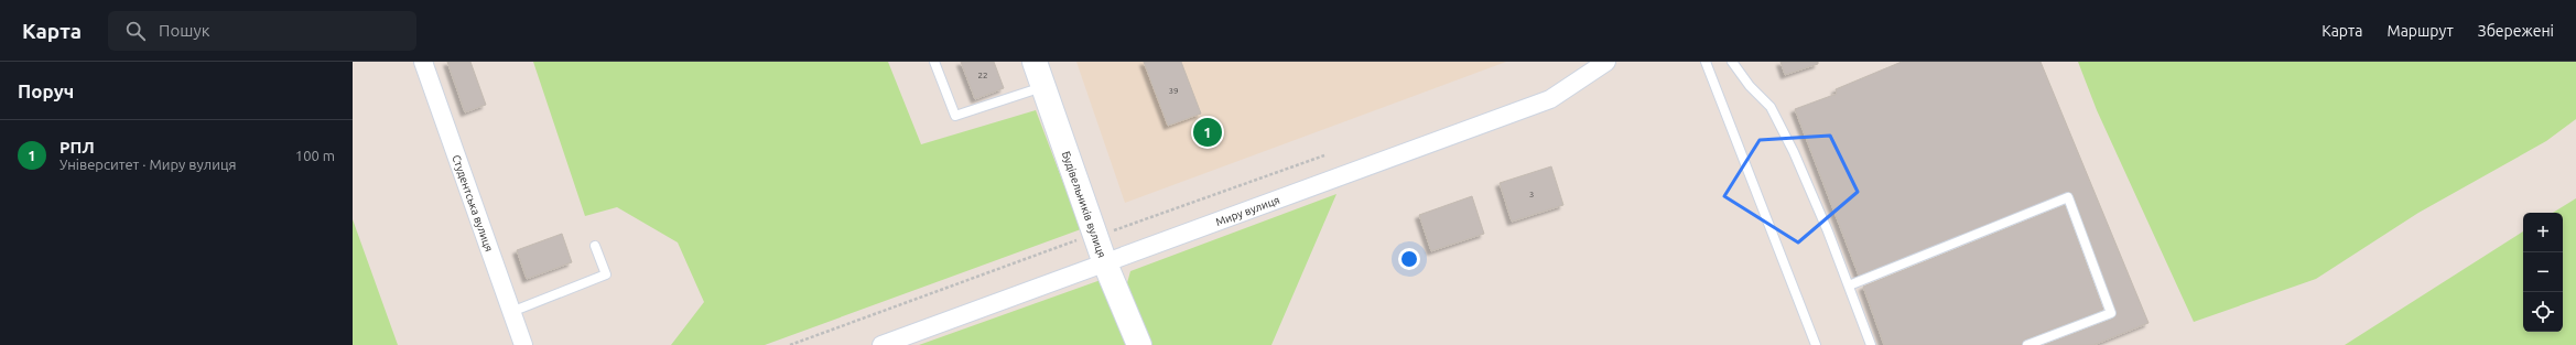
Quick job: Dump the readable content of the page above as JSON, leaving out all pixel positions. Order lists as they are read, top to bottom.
{
  "streets": {
    "street": ["Студентська вулиця", "Будівельників вулиця", "Миру вулиця"]
  },
  "crossings": [
    ["Будівельників вулиця", "Миру вулиця"]
  ],
  "house_numbers": ["22", "39", "3"],
  "page": {
    "header": "Карта",
    "search": "Пошук",
    "nav": ["Карта", "Маршрут", "Збережені"],
    "heading": "Поруч",
    "pins": "1",
    "list": [
      {
        "mark": "1",
        "name": "РПЛ",
        "note": "Університет · Миру вулиця",
        "value": "100 m"
      }
    ],
    "map_buttons": ["+", "−"]
  }
}
